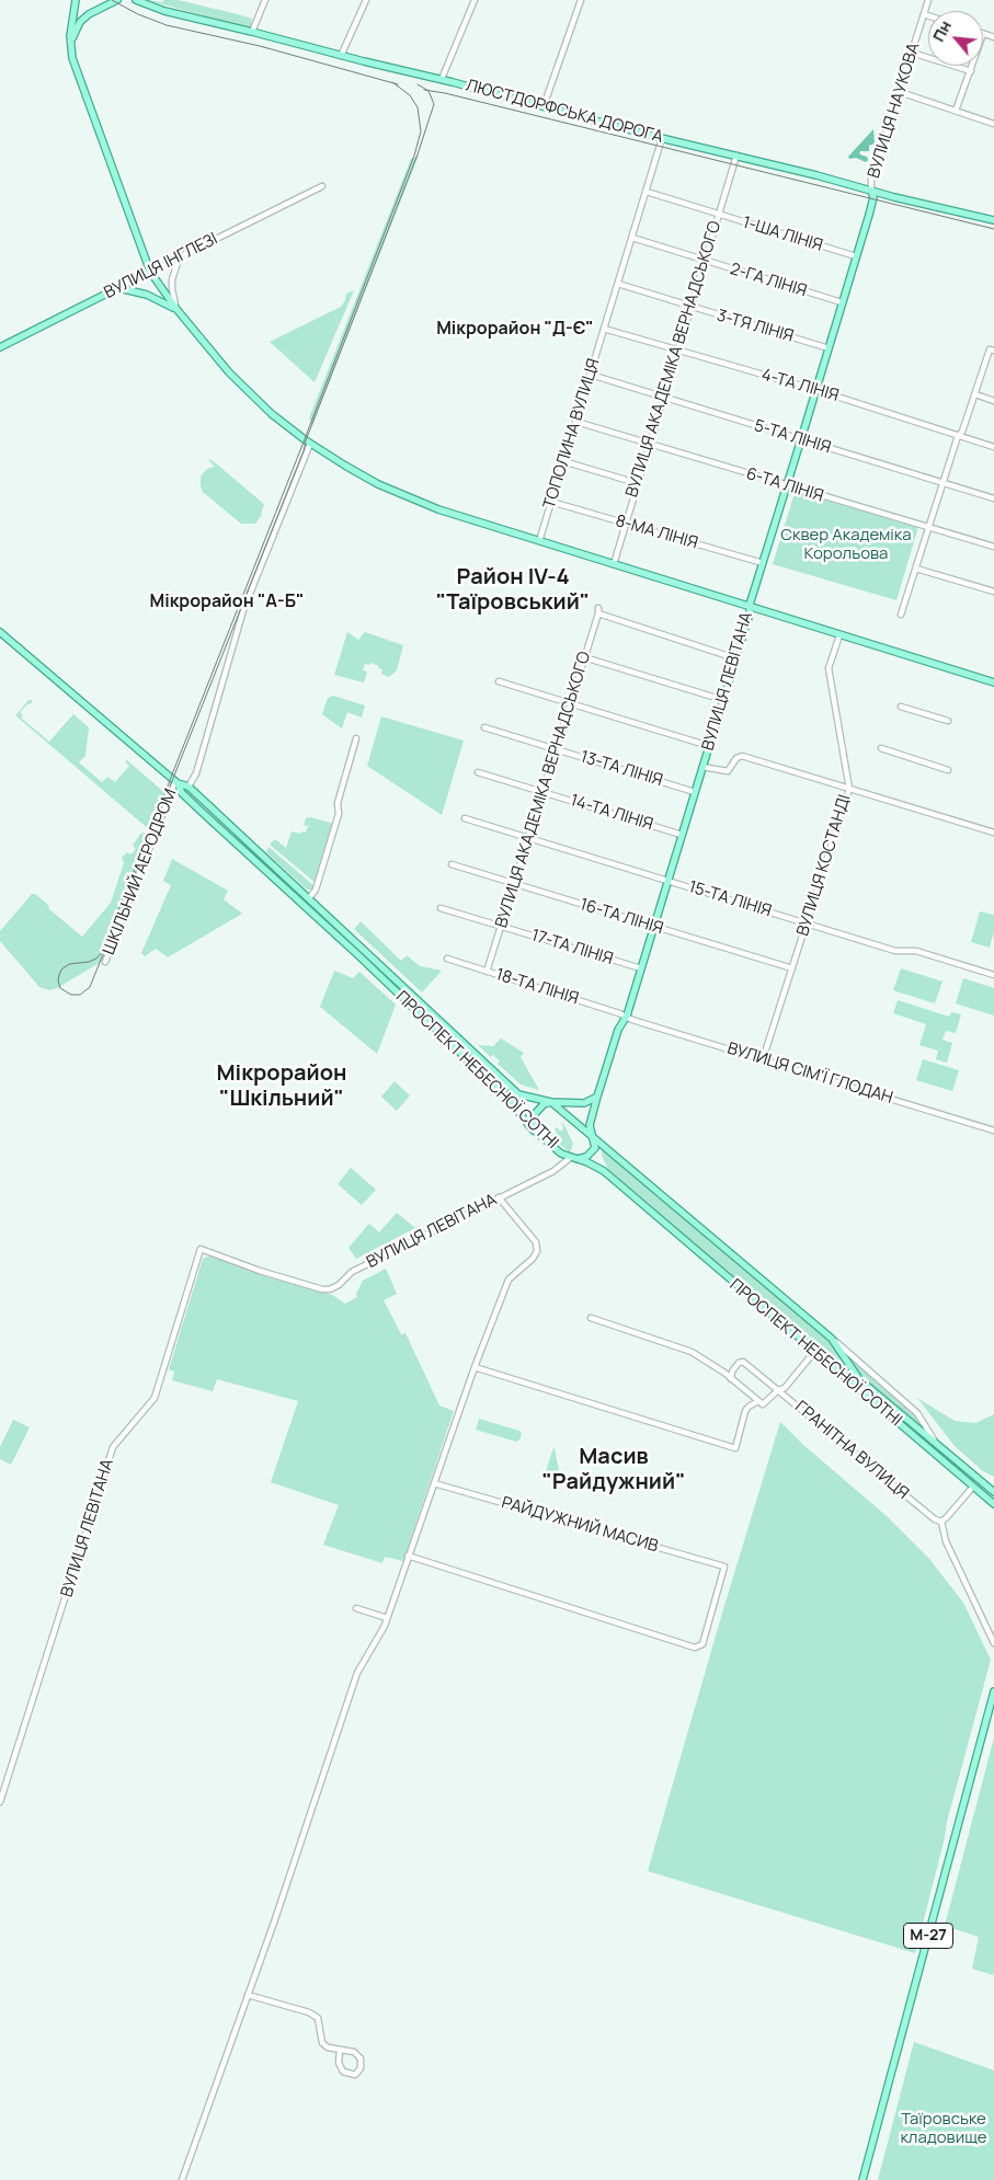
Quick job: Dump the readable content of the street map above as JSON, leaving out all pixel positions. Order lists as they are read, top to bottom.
{
  "streets": {
    "main road": [
      "ЛЮСТДОРФСЬКА ДОРОГА",
      "ВУЛИЦЯ ІНГЛЕЗІ",
      "ВУЛИЦЯ ЛЕВІТАНА",
      "ПРОСПЕКТ НЕБЕСНОЇ СОТНІ",
      "М-27"
    ],
    "street": [
      "ВУЛИЦЯ НАУКОВА",
      "1-ША ЛІНІЯ",
      "2-ГА ЛІНІЯ",
      "3-ТЯ ЛІНІЯ",
      "ВУЛИЦЯ АКАДЕМІКА ВЕРНАДСЬКОГО",
      "4-ТА ЛІНІЯ",
      "ТОПОЛИНА ВУЛИЦЯ",
      "5-ТА ЛІНІЯ",
      "6-ТА ЛІНІЯ",
      "8-МА ЛІНІЯ",
      "13-ТА ЛІНІЯ",
      "14-ТА ЛІНІЯ",
      "ВУЛИЦЯ КОСТАНДІ",
      "ШКІЛЬНИЙ АЕРОДРОМ",
      "15-ТА ЛІНІЯ",
      "16-ТА ЛІНІЯ",
      "17-ТА ЛІНІЯ",
      "18-ТА ЛІНІЯ",
      "ВУЛИЦЯ СІМ'Ї ГЛОДАН",
      "ГРАНІТНА ВУЛИЦЯ",
      "РАЙДУЖНИЙ МАСИВ"
    ]
  },
  "crossings": [
    ["ВУЛИЦЯ НАУКОВА", "ЛЮСТДОРФСЬКА ДОРОГА"],
    ["ВУЛИЦЯ НАУКОВА", "ВУЛИЦЯ ЛЕВІТАНА"],
    ["ЛЮСТДОРФСЬКА ДОРОГА", "ВУЛИЦЯ АКАДЕМІКА ВЕРНАДСЬКОГО"],
    ["ЛЮСТДОРФСЬКА ДОРОГА", "ТОПОЛИНА ВУЛИЦЯ"],
    ["ЛЮСТДОРФСЬКА ДОРОГА", "ВУЛИЦЯ ЛЕВІТАНА"],
    ["1-ША ЛІНІЯ", "ВУЛИЦЯ АКАДЕМІКА ВЕРНАДСЬКОГО"],
    ["1-ША ЛІНІЯ", "ТОПОЛИНА ВУЛИЦЯ"],
    ["1-ША ЛІНІЯ", "ВУЛИЦЯ ЛЕВІТАНА"],
    ["2-ГА ЛІНІЯ", "ВУЛИЦЯ АКАДЕМІКА ВЕРНАДСЬКОГО"],
    ["2-ГА ЛІНІЯ", "ТОПОЛИНА ВУЛИЦЯ"],
    ["2-ГА ЛІНІЯ", "ВУЛИЦЯ ЛЕВІТАНА"],
    ["3-ТЯ ЛІНІЯ", "ВУЛИЦЯ АКАДЕМІКА ВЕРНАДСЬКОГО"],
    ["3-ТЯ ЛІНІЯ", "ТОПОЛИНА ВУЛИЦЯ"],
    ["3-ТЯ ЛІНІЯ", "ВУЛИЦЯ ЛЕВІТАНА"],
    ["ВУЛИЦЯ АКАДЕМІКА ВЕРНАДСЬКОГО", "4-ТА ЛІНІЯ"],
    ["ВУЛИЦЯ АКАДЕМІКА ВЕРНАДСЬКОГО", "5-ТА ЛІНІЯ"],
    ["ВУЛИЦЯ АКАДЕМІКА ВЕРНАДСЬКОГО", "6-ТА ЛІНІЯ"],
    ["ВУЛИЦЯ АКАДЕМІКА ВЕРНАДСЬКОГО", "8-МА ЛІНІЯ"],
    ["ВУЛИЦЯ АКАДЕМІКА ВЕРНАДСЬКОГО", "ВУЛИЦЯ ЛЕВІТАНА"],
    ["ВУЛИЦЯ АКАДЕМІКА ВЕРНАДСЬКОГО", "13-ТА ЛІНІЯ"],
    ["ВУЛИЦЯ АКАДЕМІКА ВЕРНАДСЬКОГО", "14-ТА ЛІНІЯ"],
    ["ВУЛИЦЯ АКАДЕМІКА ВЕРНАДСЬКОГО", "15-ТА ЛІНІЯ"],
    ["ВУЛИЦЯ АКАДЕМІКА ВЕРНАДСЬКОГО", "16-ТА ЛІНІЯ"],
    ["ВУЛИЦЯ АКАДЕМІКА ВЕРНАДСЬКОГО", "17-ТА ЛІНІЯ"],
    ["ВУЛИЦЯ АКАДЕМІКА ВЕРНАДСЬКОГО", "18-ТА ЛІНІЯ"],
    ["4-ТА ЛІНІЯ", "ТОПОЛИНА ВУЛИЦЯ"],
    ["4-ТА ЛІНІЯ", "ВУЛИЦЯ ЛЕВІТАНА"],
    ["ТОПОЛИНА ВУЛИЦЯ", "5-ТА ЛІНІЯ"],
    ["ТОПОЛИНА ВУЛИЦЯ", "6-ТА ЛІНІЯ"],
    ["ТОПОЛИНА ВУЛИЦЯ", "8-МА ЛІНІЯ"],
    ["5-ТА ЛІНІЯ", "ВУЛИЦЯ ЛЕВІТАНА"],
    ["6-ТА ЛІНІЯ", "ВУЛИЦЯ ЛЕВІТАНА"],
    ["8-МА ЛІНІЯ", "ВУЛИЦЯ ЛЕВІТАНА"],
    ["ВУЛИЦЯ ЛЕВІТАНА", "13-ТА ЛІНІЯ"],
    ["ВУЛИЦЯ ЛЕВІТАНА", "14-ТА ЛІНІЯ"],
    ["ВУЛИЦЯ ЛЕВІТАНА", "15-ТА ЛІНІЯ"],
    ["ВУЛИЦЯ ЛЕВІТАНА", "16-ТА ЛІНІЯ"],
    ["ВУЛИЦЯ ЛЕВІТАНА", "17-ТА ЛІНІЯ"],
    ["ВУЛИЦЯ ЛЕВІТАНА", "18-ТА ЛІНІЯ"],
    ["ВУЛИЦЯ ЛЕВІТАНА", "ПРОСПЕКТ НЕБЕСНОЇ СОТНІ"],
    ["ВУЛИЦЯ ЛЕВІТАНА", "ВУЛИЦЯ СІМ'Ї ГЛОДАН"],
    ["ВУЛИЦЯ КОСТАНДІ", "15-ТА ЛІНІЯ"],
    ["ВУЛИЦЯ КОСТАНДІ", "16-ТА ЛІНІЯ"],
    ["ВУЛИЦЯ КОСТАНДІ", "ВУЛИЦЯ СІМ'Ї ГЛОДАН"],
    ["ШКІЛЬНИЙ АЕРОДРОМ", "ПРОСПЕКТ НЕБЕСНОЇ СОТНІ"],
    ["18-ТА ЛІНІЯ", "ВУЛИЦЯ СІМ'Ї ГЛОДАН"]
  ],
  "districts": [
    "Мікрорайон \"Д-Є\"",
    "Район IV-4 \"Таїровський\"",
    "Мікрорайон \"А-Б\"",
    "Мікрорайон \"Шкільний\"",
    "Масив \"Райдужний\""
  ],
  "parks": ["Сквер Академіка Корольова", "Таїровське кладовище"],
  "north": "top left"
}
